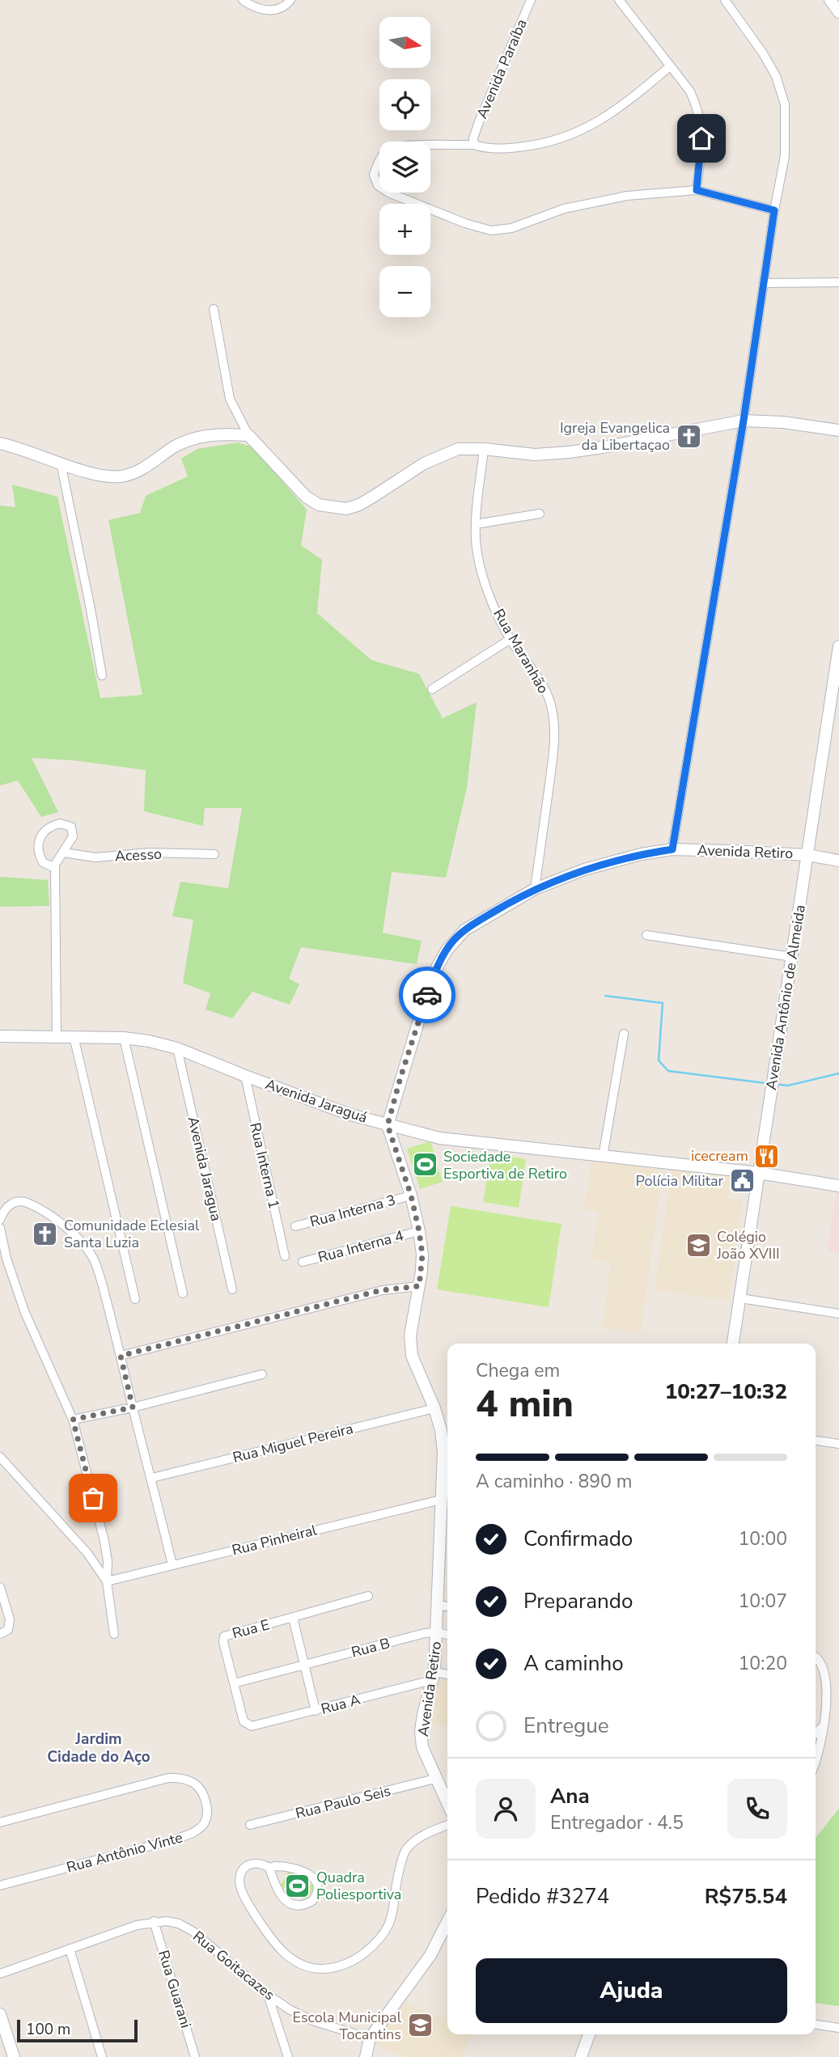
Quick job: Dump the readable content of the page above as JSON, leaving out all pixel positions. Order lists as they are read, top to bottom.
{
  "streets": {
    "street": [
      "Avenida Paraíba",
      "Rua Maranhão",
      "Avenida Retiro",
      "Acesso",
      "Avenida Antônio de Almeida",
      "Avenida Jaraguá",
      "Rua Interna 1",
      "Avenida Jaragua",
      "Rua Interna 3",
      "Rua Interna 4",
      "Rua Miguel Pereira",
      "Rua Pinheiral",
      "Rua E",
      "Rua B",
      "Rua A",
      "Rua Paulo Seis",
      "Rua Antônio Vinte",
      "Rua Goitacazes",
      "Rua Guarani"
    ]
  },
  "crossings": [
    ["Rua Maranhão", "Avenida Retiro"],
    ["Avenida Retiro", "Avenida Antônio de Almeida"],
    ["Avenida Retiro", "Avenida Jaraguá"],
    ["Avenida Retiro", "Rua Interna 3"],
    ["Avenida Retiro", "Rua Interna 4"],
    ["Avenida Retiro", "Rua Miguel Pereira"],
    ["Avenida Retiro", "Rua Pinheiral"],
    ["Avenida Retiro", "Rua B"],
    ["Avenida Retiro", "Rua A"],
    ["Avenida Retiro", "Rua Paulo Seis"],
    ["Avenida Antônio de Almeida", "Avenida Jaraguá"],
    ["Avenida Jaraguá", "Rua Interna 1"],
    ["Avenida Jaraguá", "Avenida Jaragua"],
    ["Rua E", "Rua B"],
    ["Rua E", "Rua A"],
    ["Rua Goitacazes", "Rua Guarani"]
  ],
  "districts": ["Jardim Cidade do Aço"],
  "places": {
    "church": ["Igreja Evangelica da Libertaçao", "Comunidade Eclesial Santa Luzia"],
    "restaurant": ["icecream"],
    "sports": ["Sociedade Esportiva de Retiro", "Quadra Poliesportiva"],
    "public building": ["Polícia Militar"],
    "school or university": ["Colégio João XVIII", "Escola Municipal Tocantins"]
  },
  "scale_bar": "100 m",
  "north": "right",
  "page": {
    "map_buttons": ["+", "−"],
    "heading": ["4 min", "Chega em", "10:27–10:32"],
    "panel": [
      "Ana",
      "Entregador · 4.5",
      "Pedido #3274",
      "R$75.54"
    ],
    "bar": "A caminho · 890 m",
    "list": [
      ["Confirmado", "10:00"],
      ["Preparando", "10:07"],
      ["A caminho", "10:20"],
      "Entregue"
    ],
    "buttons": "Ajuda",
    "scale": "100 m"
  }
}
